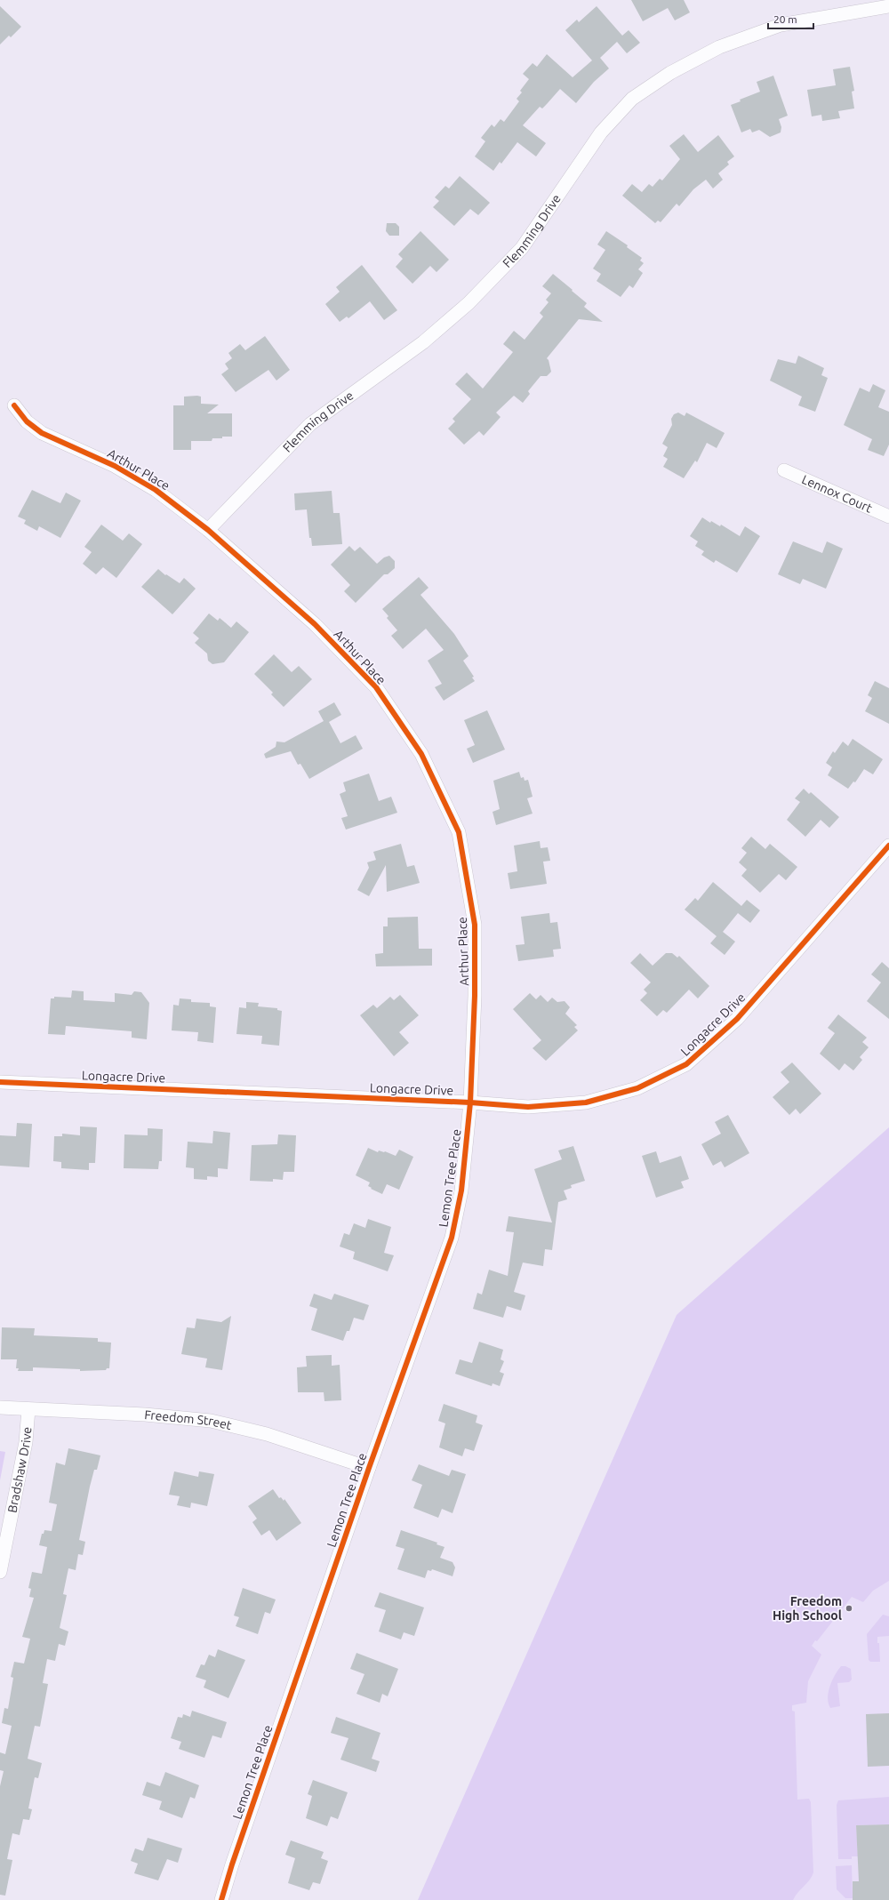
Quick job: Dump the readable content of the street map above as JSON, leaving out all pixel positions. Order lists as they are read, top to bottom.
{
  "streets": {
    "street": [
      "Flemming Drive",
      "Arthur Place",
      "Lennox Court",
      "Longacre Drive",
      "Lemon Tree Place",
      "Freedom Street",
      "Bradshaw Drive"
    ]
  },
  "crossings": [
    ["Flemming Drive", "Arthur Place"],
    ["Arthur Place", "Longacre Drive"],
    ["Arthur Place", "Lemon Tree Place"],
    ["Longacre Drive", "Lemon Tree Place"],
    ["Lemon Tree Place", "Freedom Street"],
    ["Freedom Street", "Bradshaw Drive"]
  ],
  "places": ["Freedom High School"],
  "scale_bar": "20 m"
}
